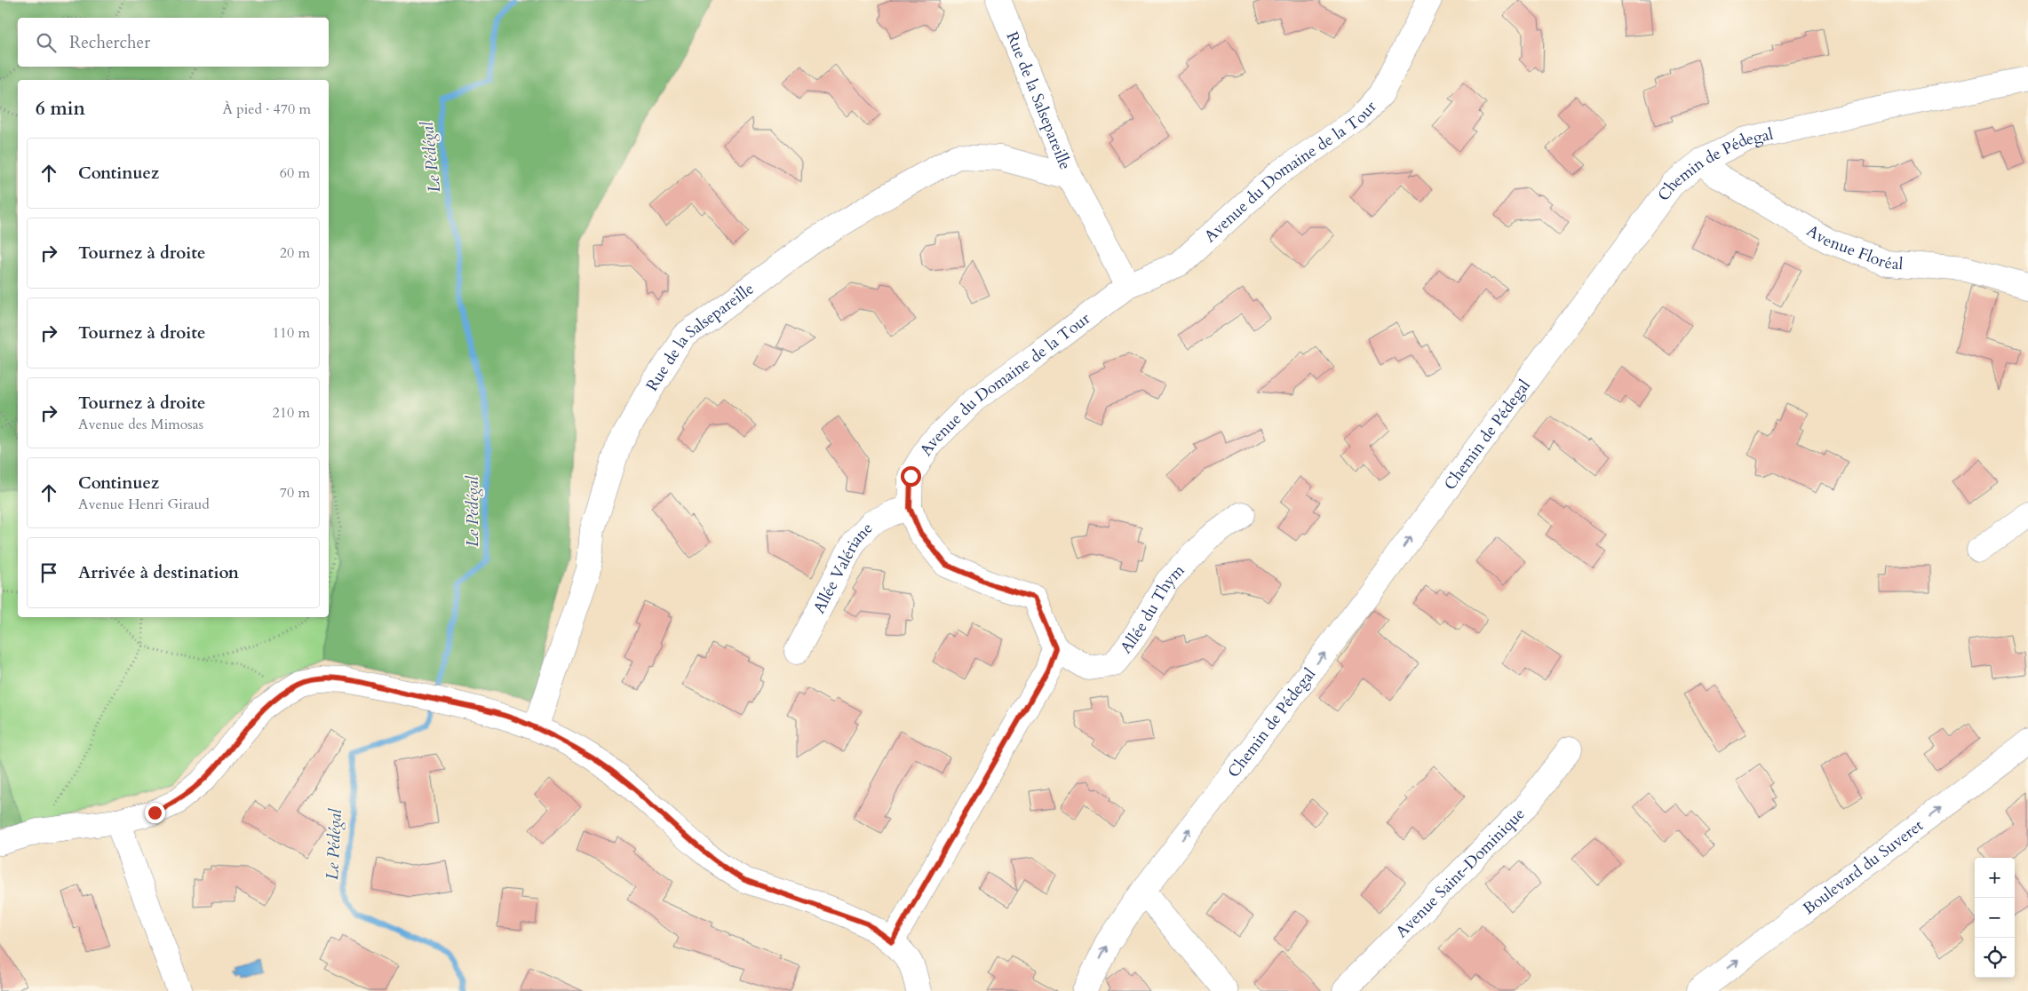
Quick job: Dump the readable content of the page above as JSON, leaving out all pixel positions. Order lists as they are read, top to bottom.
{
  "streets": {
    "street": [
      "Rue de la Salsepareille",
      "Chemin de Pédegal",
      "Avenue du Domaine de la Tour",
      "Avenue Floréal",
      "Allée Valériane",
      "Allée du Thym",
      "Boulevard du Suveret",
      "Avenue Saint-Dominique"
    ]
  },
  "crossings": [
    ["Rue de la Salsepareille", "Avenue du Domaine de la Tour"],
    ["Chemin de Pédegal", "Avenue Floréal"],
    ["Avenue du Domaine de la Tour", "Allée Valériane"],
    ["Avenue du Domaine de la Tour", "Allée du Thym"]
  ],
  "one_way": ["Chemin de Pédegal", "Boulevard du Suveret"],
  "water": ["Le Pédégal"],
  "page": {
    "search": "Rechercher",
    "heading": ["6 min", "À pied · 470 m"],
    "list": [
      ["Continuez", "60 m"],
      ["Tournez à droite", "20 m"],
      ["Tournez à droite", "110 m"],
      ["Tournez à droite", "Avenue des Mimosas", "210 m"],
      ["Continuez", "Avenue Henri Giraud", "70 m"],
      "Arrivée à destination"
    ],
    "map_buttons": ["+", "−"]
  }
}
